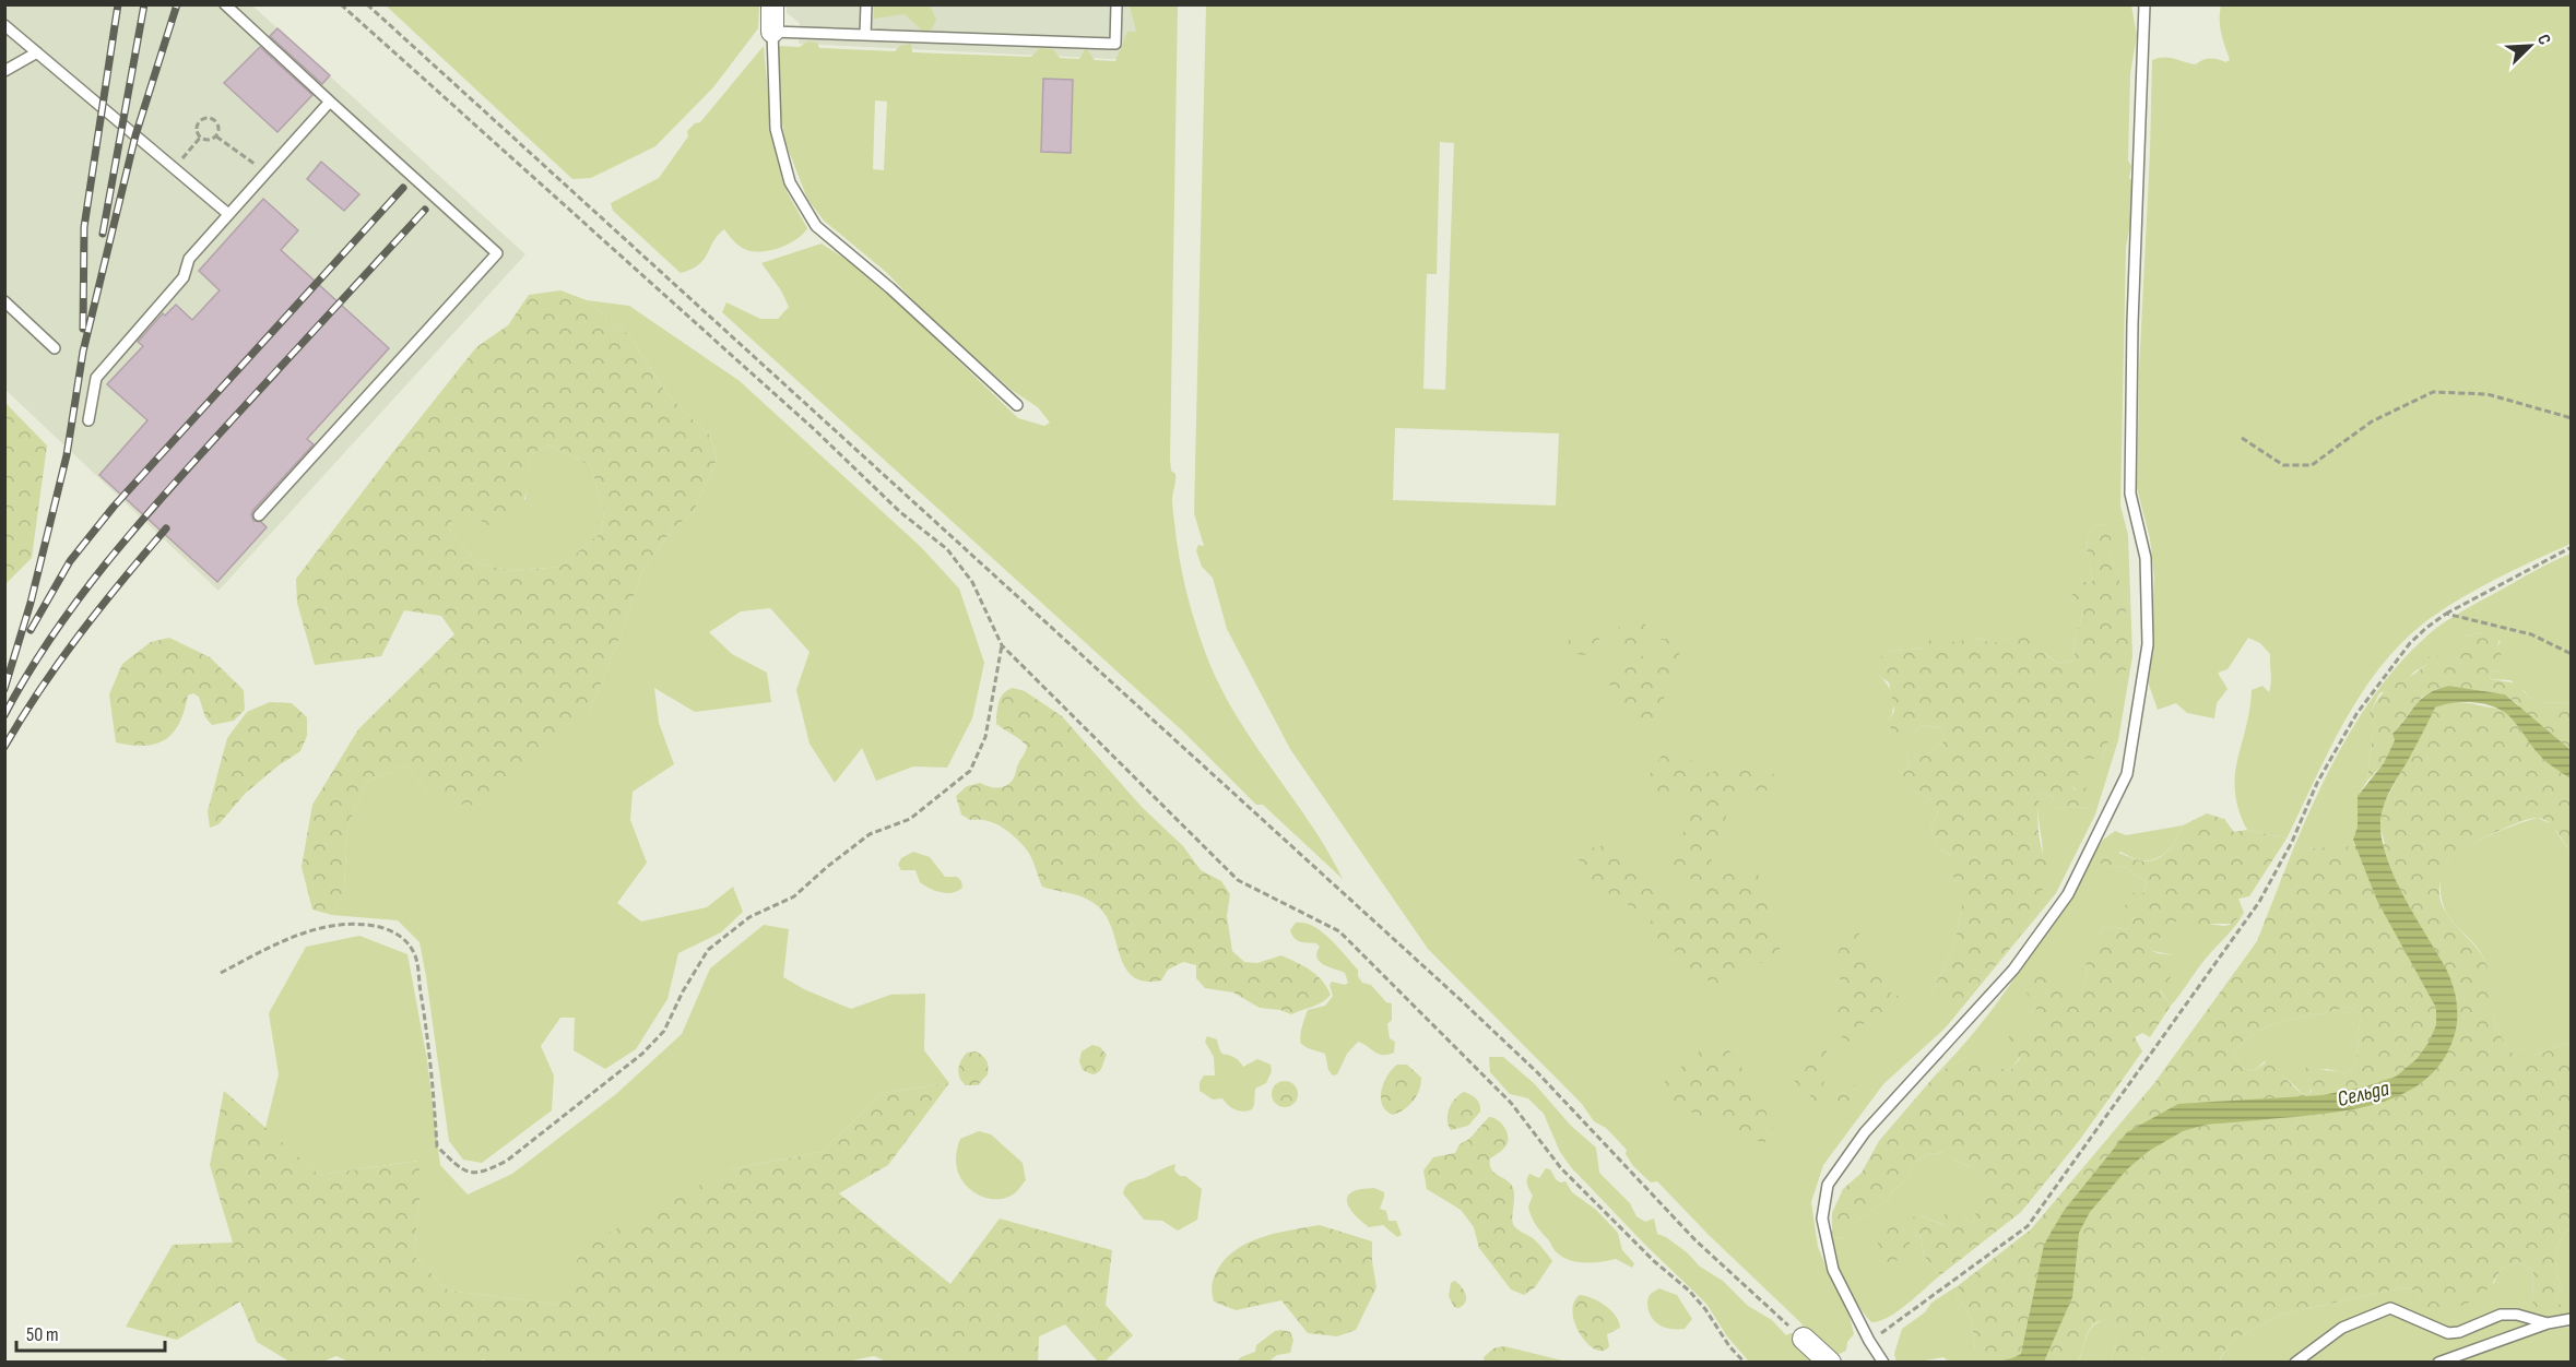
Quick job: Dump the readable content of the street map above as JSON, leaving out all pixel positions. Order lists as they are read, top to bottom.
{
  "water": ["Сельда"],
  "scale_bar": "50 m",
  "north": "top right"
}
